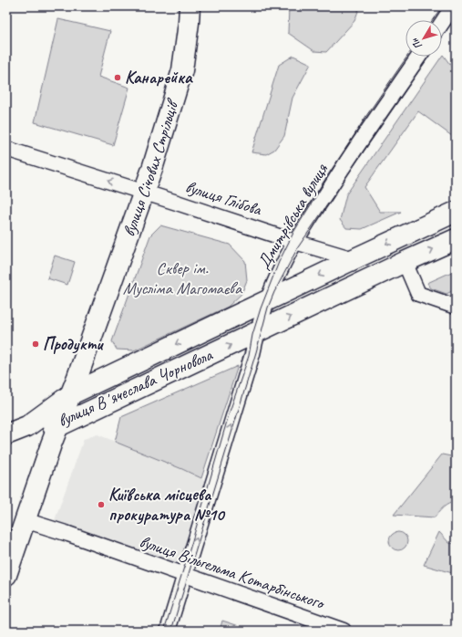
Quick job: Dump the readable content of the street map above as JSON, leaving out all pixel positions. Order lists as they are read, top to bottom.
{
  "streets": {
    "main road": ["вулиця Січових Стрільців", "вулиця Вʼячеслава Чорновола"],
    "street": ["вулиця Глібова", "Дмитрівська вулиця", "вулиця Вільгельма Котарбінського"]
  },
  "crossings": [
    ["вулиця Січових Стрільців", "вулиця Глібова"],
    ["вулиця Січових Стрільців", "вулиця Вʼячеслава Чорновола"],
    ["вулиця Січових Стрільців", "вулиця Вільгельма Котарбінського"],
    ["вулиця Глібова", "Дмитрівська вулиця"],
    ["вулиця Глібова", "вулиця Вʼячеслава Чорновола"],
    ["Дмитрівська вулиця", "вулиця Вʼячеслава Чорновола"],
    ["Дмитрівська вулиця", "вулиця Вільгельма Котарбінського"]
  ],
  "one_way": ["вулиця Глібова", "Дмитрівська вулиця"],
  "parks": ["Сквер ім. Мусліма Магомаєва"],
  "places": ["Канарейка", "Продукти", "Київська місцева прокуратура №10"],
  "north": "bottom left"
}
